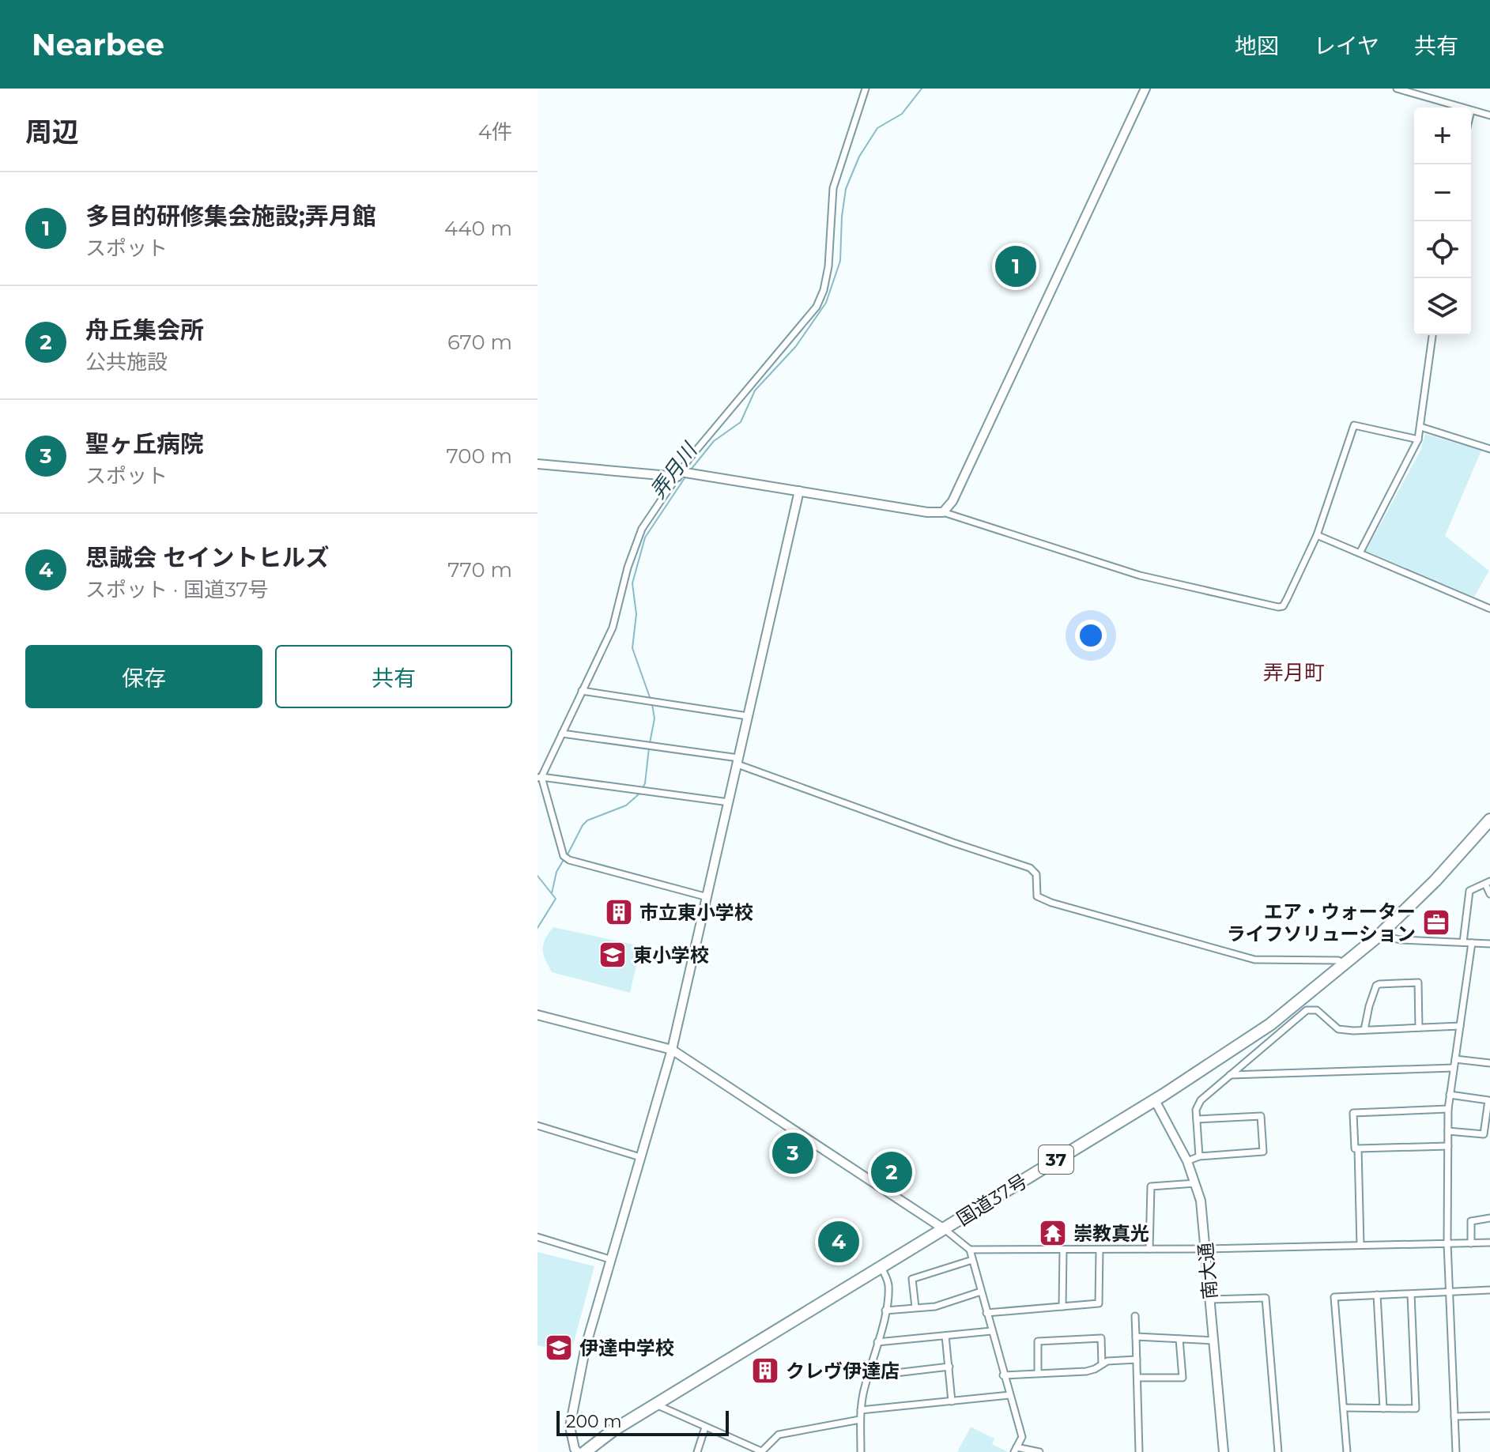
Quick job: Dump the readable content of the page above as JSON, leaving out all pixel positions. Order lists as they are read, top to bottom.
{
  "streets": {
    "highway": ["37", "国道37号"],
    "street": ["南大通"]
  },
  "crossings": [
    ["国道37号", "南大通"]
  ],
  "districts": ["弄月町"],
  "water": ["弄月川"],
  "places": {
    "building": ["市立東小学校", "クレヴ伊達店"],
    "office": ["エア・ウォーター ライフソリューション"],
    "school or university": ["東小学校", "伊達中学校"],
    "temple": ["崇教真光"]
  },
  "scale_bar": "200 m",
  "page": {
    "header": "Nearbee",
    "nav": ["地図", "レイヤ", "共有"],
    "heading": ["周辺", "4件"],
    "map_buttons": ["+", "−"],
    "list": [
      {
        "mark": "1",
        "name": "多目的研修集会施設;弄月館",
        "note": "スポット",
        "value": "440 m"
      },
      {
        "mark": "2",
        "name": "舟丘集会所",
        "note": "公共施設",
        "value": "670 m"
      },
      {
        "mark": "3",
        "name": "聖ヶ丘病院",
        "note": "スポット",
        "value": "700 m"
      },
      {
        "mark": "4",
        "name": "思誠会 セイントヒルズ",
        "note": "スポット · 国道37号",
        "value": "770 m"
      }
    ],
    "pins": [
      "1",
      "3",
      "2",
      "4"
    ],
    "buttons": ["保存", "共有"],
    "scale": "200 m"
  }
}
